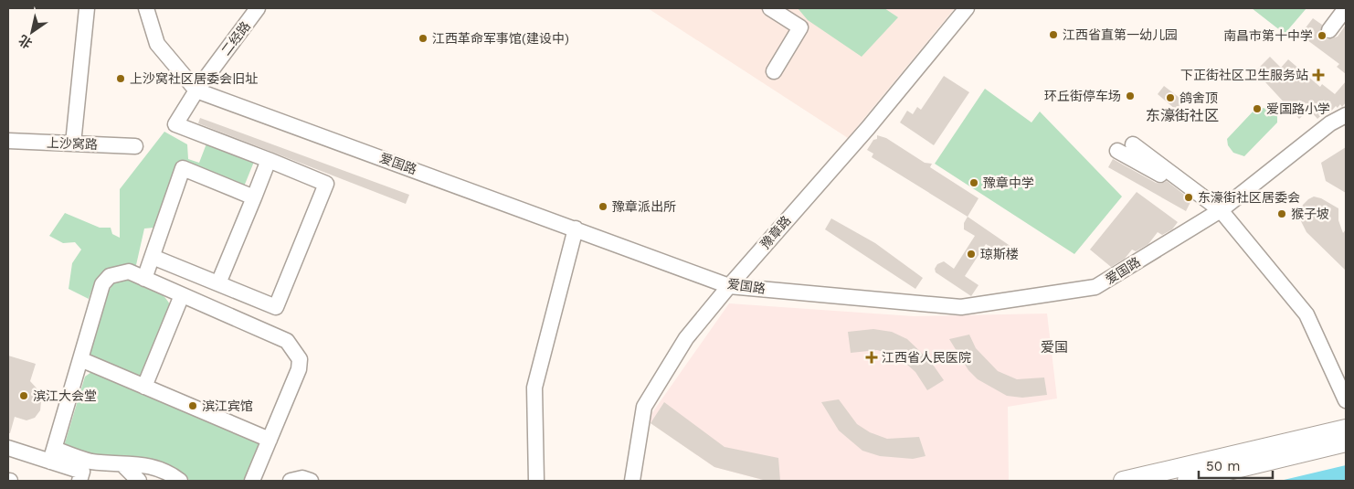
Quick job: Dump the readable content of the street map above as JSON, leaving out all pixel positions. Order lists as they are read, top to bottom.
{
  "streets": {
    "street": [
      "二经路",
      "上沙窝路",
      "爱国路",
      "豫章路"
    ]
  },
  "crossings": [
    ["二经路", "爱国路"],
    ["爱国路", "豫章路"]
  ],
  "districts": ["东濠街社区", "爱国"],
  "places": {
    "other": [
      "江西省直第一幼儿园",
      "南昌市第十中学",
      "江西革命军事馆(建设中)",
      "上沙窝社区居委会旧址",
      "环丘街停车场",
      "鸽舍顶",
      "爱国路小学",
      "豫章中学",
      "东濠街社区居委会",
      "豫章派出所",
      "猴子坡",
      "琼斯楼",
      "滨江大会堂",
      "滨江宾馆"
    ],
    "health": ["下正街社区卫生服务站", "江西省人民医院"]
  },
  "scale_bar": "50 m",
  "north": "bottom left"
}
